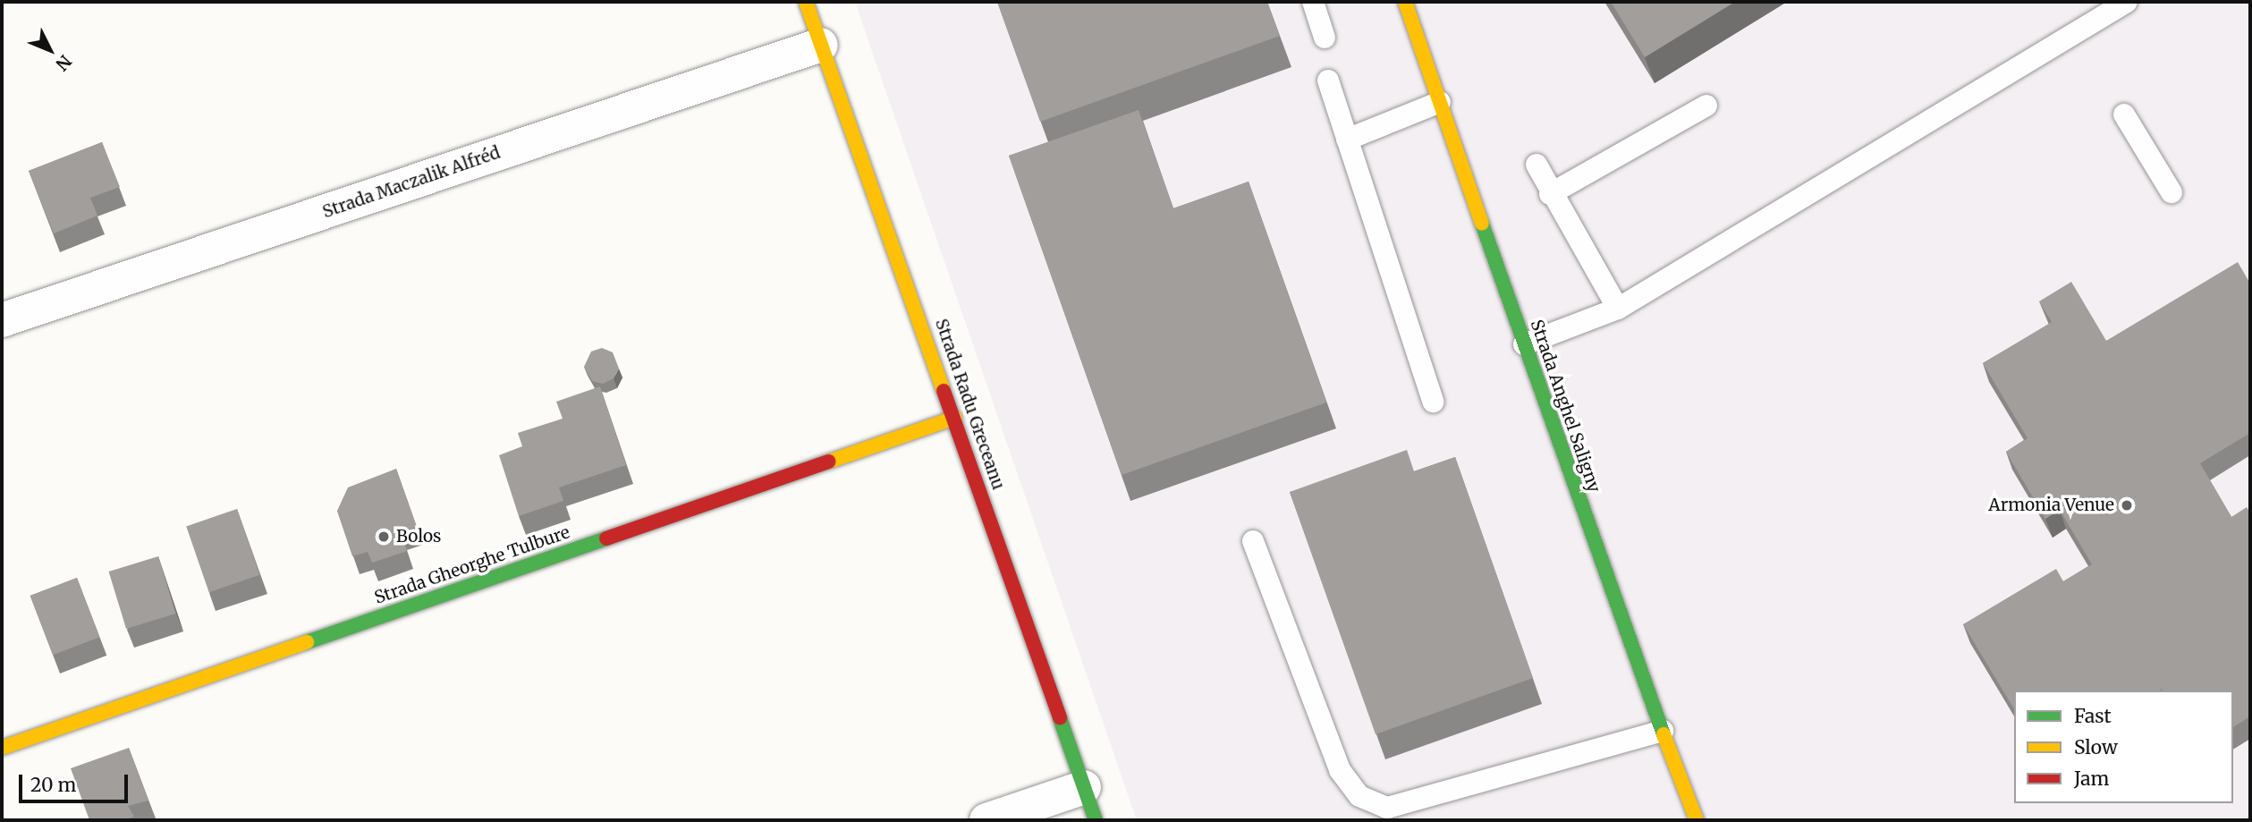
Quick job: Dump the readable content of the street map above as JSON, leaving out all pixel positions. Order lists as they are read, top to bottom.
{
  "streets": {
    "street": [
      "Strada Maczalik Alfréd",
      "Strada Radu Greceanu",
      "Strada Anghel Saligny",
      "Strada Gheorghe Tulbure"
    ]
  },
  "crossings": [
    ["Strada Maczalik Alfréd", "Strada Radu Greceanu"],
    ["Strada Radu Greceanu", "Strada Gheorghe Tulbure"]
  ],
  "places": ["Armonia Venue", "Bolos"],
  "legend": ["Fast", "Slow", "Jam"],
  "scale_bar": "20 m",
  "north": "bottom right"
}
